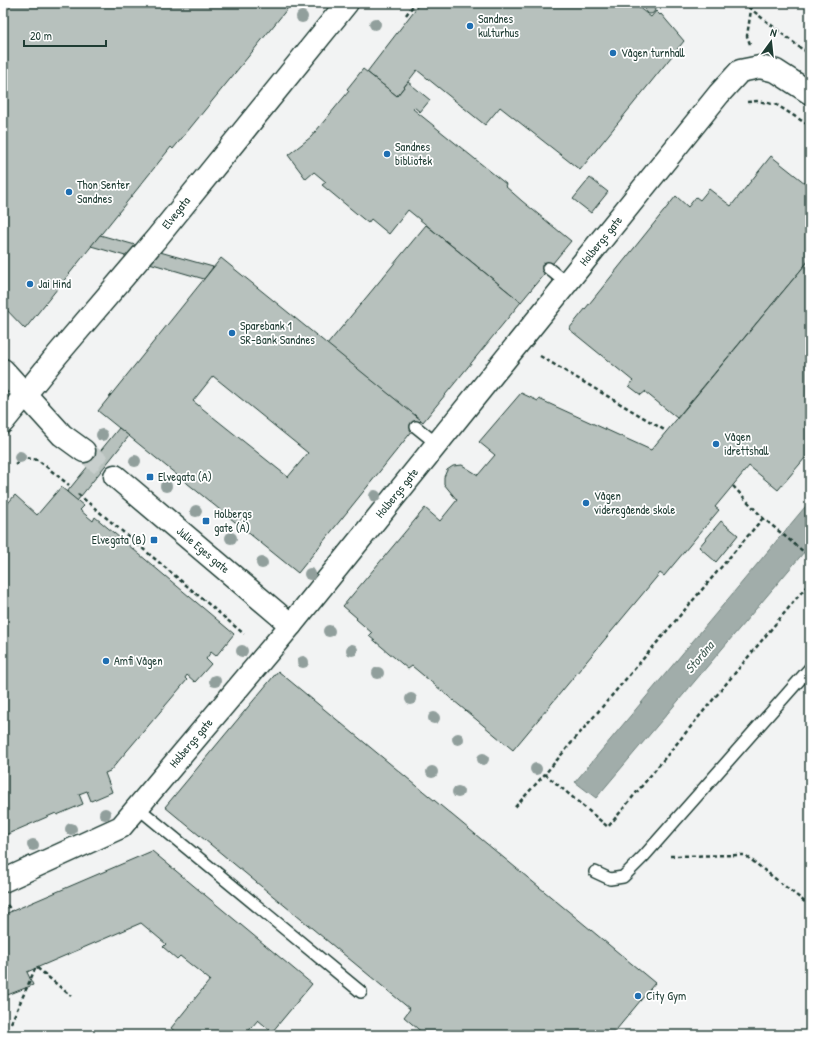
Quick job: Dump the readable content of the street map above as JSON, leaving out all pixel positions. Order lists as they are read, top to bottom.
{
  "streets": {
    "street": ["Elvegata", "Holbergs gate", "Julie Eges gate"]
  },
  "crossings": [
    ["Holbergs gate", "Julie Eges gate"]
  ],
  "water": ["Storåna"],
  "places": {
    "other": [
      "Sandnes kulturhus",
      "Vågen turnhall",
      "Sandnes bibliotek",
      "Thon Senter Sandnes",
      "Jai Hind",
      "Sparebank 1 SR-Bank Sandnes",
      "Vågen idrettshall",
      "Vågen videregående skole",
      "Amfi Vågen",
      "City Gym"
    ],
    "transit": ["Elvegata (A)", "Holbergs gate (A)", "Elvegata (B)"]
  },
  "scale_bar": "20 m",
  "north": "top"
}
